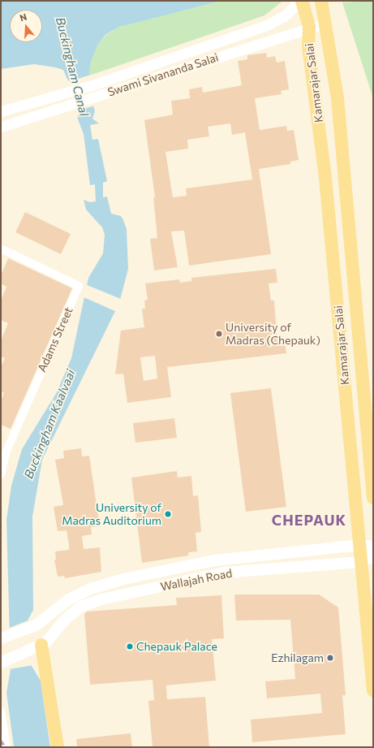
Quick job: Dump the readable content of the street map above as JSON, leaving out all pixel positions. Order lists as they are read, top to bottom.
{
  "streets": {
    "main road": ["Kamarajar Salai", "Wallajah Road"],
    "street": ["Swami Sivananda Salai", "Adams Street"]
  },
  "crossings": [
    ["Swami Sivananda Salai", "Kamarajar Salai"],
    ["Kamarajar Salai", "Wallajah Road"]
  ],
  "districts": ["CHEPAUK"],
  "water": ["Buckingham Canal", "Buckingham Kaalvaai"],
  "places": [
    "University of Madras (Chepauk)",
    "University of Madras Auditorium",
    "Chepauk Palace",
    "Ezhilagam"
  ],
  "north": "top"
}
